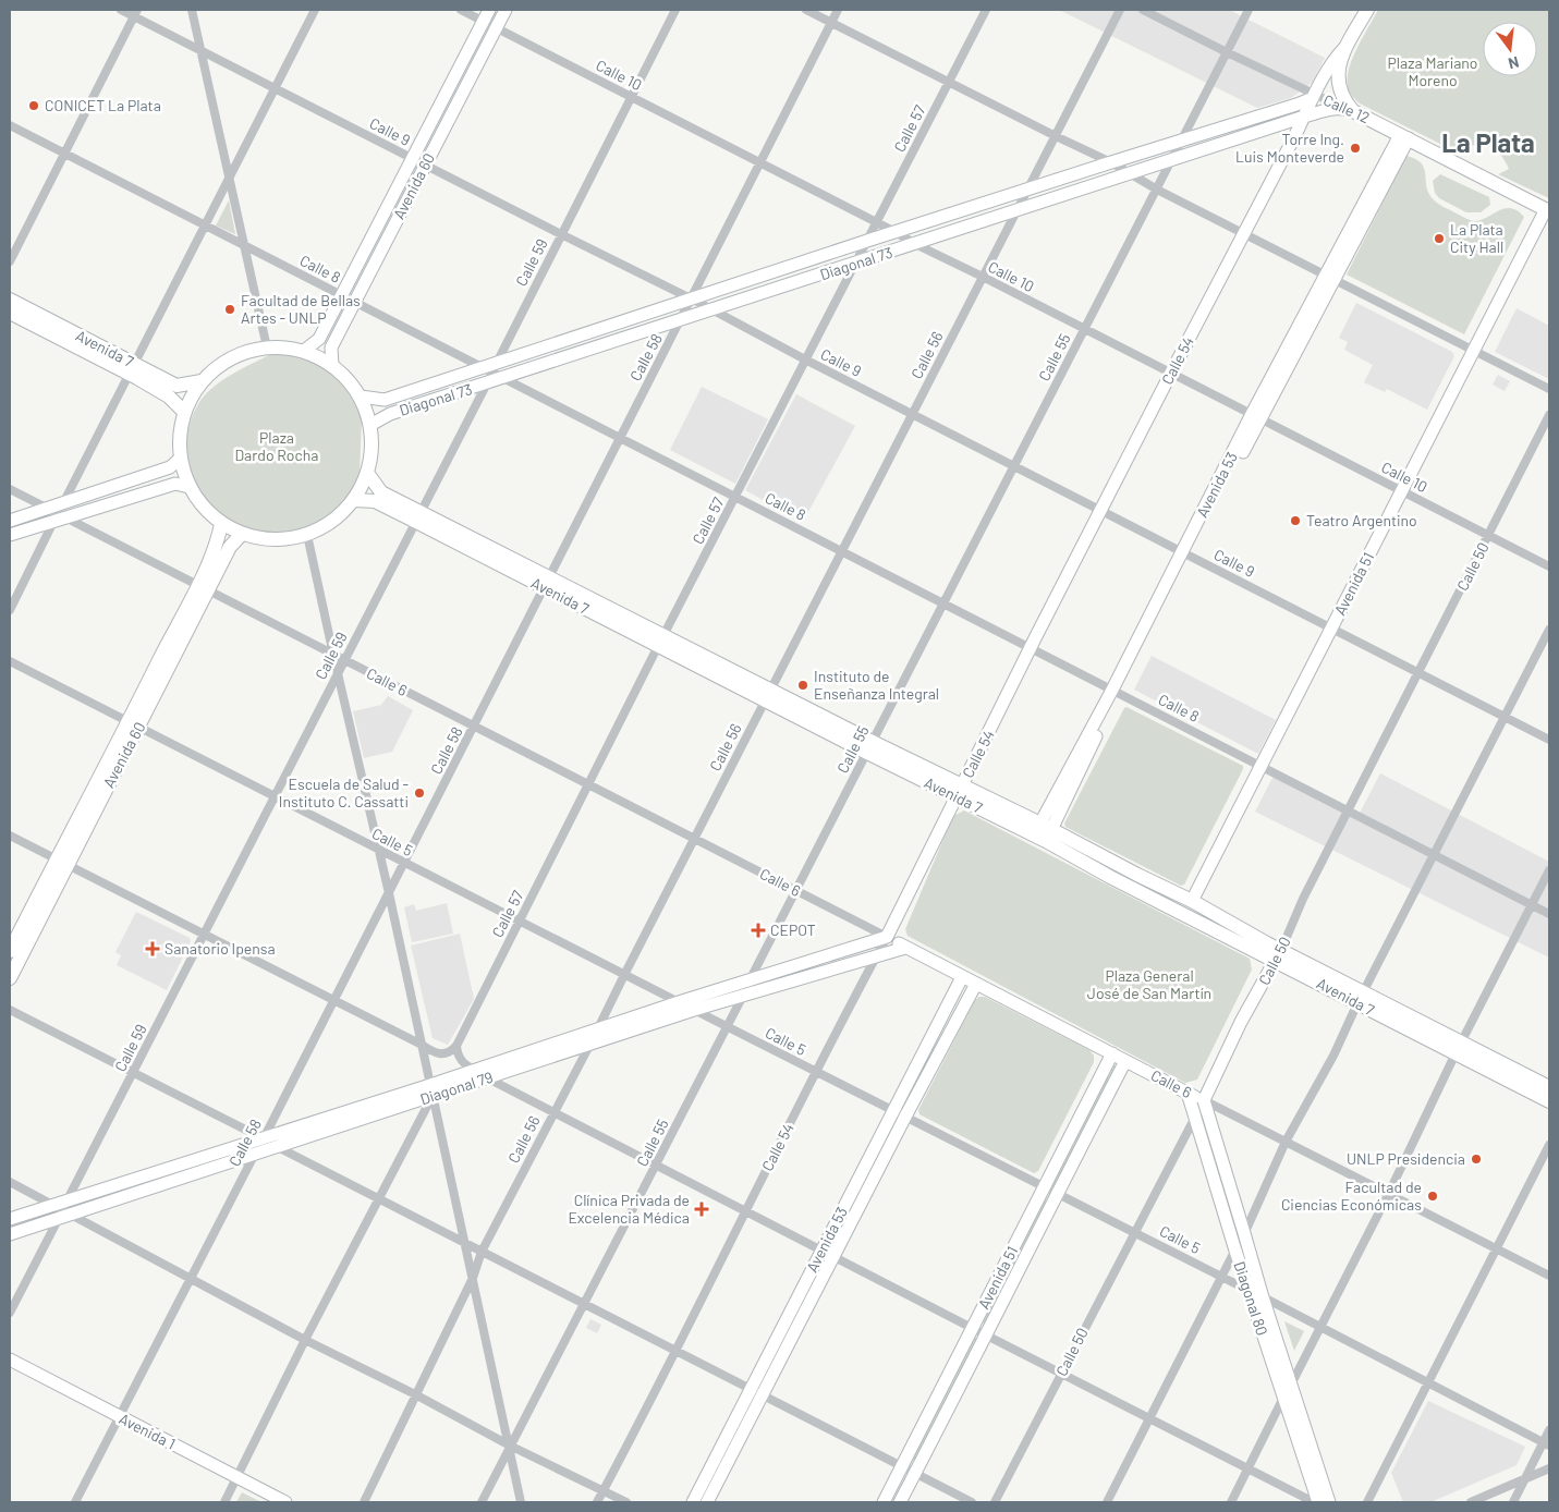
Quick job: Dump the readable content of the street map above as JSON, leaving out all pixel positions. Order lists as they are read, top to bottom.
{
  "streets": {
    "main road": [
      "Calle 12",
      "Avenida 60",
      "Diagonal 73",
      "Avenida 7",
      "Calle 54",
      "Avenida 53",
      "Calle 50",
      "Avenida 51",
      "Calle 6",
      "Diagonal 79",
      "Diagonal 80",
      "Avenida 1"
    ],
    "street": [
      "Calle 10",
      "Calle 57",
      "Calle 9",
      "Calle 59",
      "Calle 8",
      "Calle 56",
      "Calle 58",
      "Calle 55",
      "Calle 5"
    ]
  },
  "crossings": [
    ["Calle 10", "Calle 57"],
    ["Calle 10", "Avenida 60"],
    ["Calle 10", "Calle 59"],
    ["Calle 10", "Diagonal 73"],
    ["Calle 10", "Calle 56"],
    ["Calle 10", "Calle 58"],
    ["Calle 10", "Calle 55"],
    ["Calle 10", "Calle 54"],
    ["Calle 10", "Avenida 53"],
    ["Calle 10", "Calle 50"],
    ["Calle 10", "Avenida 51"],
    ["Calle 12", "Diagonal 73"],
    ["Calle 12", "Calle 55"],
    ["Calle 12", "Calle 54"],
    ["Calle 12", "Avenida 53"],
    ["Calle 12", "Avenida 51"],
    ["Calle 57", "Calle 9"],
    ["Calle 57", "Diagonal 73"],
    ["Calle 57", "Calle 8"],
    ["Calle 57", "Avenida 7"],
    ["Calle 57", "Calle 6"],
    ["Calle 57", "Calle 5"],
    ["Calle 9", "Avenida 60"],
    ["Calle 9", "Calle 59"],
    ["Calle 9", "Diagonal 73"],
    ["Calle 9", "Calle 56"],
    ["Calle 9", "Calle 58"],
    ["Calle 9", "Calle 55"],
    ["Calle 9", "Calle 54"],
    ["Calle 9", "Avenida 53"],
    ["Calle 9", "Calle 50"],
    ["Calle 9", "Avenida 51"],
    ["Avenida 60", "Diagonal 73"],
    ["Avenida 60", "Calle 8"],
    ["Avenida 60", "Avenida 7"],
    ["Avenida 60", "Calle 6"],
    ["Avenida 60", "Calle 5"],
    ["Calle 59", "Diagonal 73"],
    ["Calle 59", "Calle 8"],
    ["Calle 59", "Avenida 7"],
    ["Calle 59", "Calle 6"],
    ["Calle 59", "Calle 5"],
    ["Calle 59", "Diagonal 79"],
    ["Diagonal 73", "Calle 8"],
    ["Diagonal 73", "Avenida 7"],
    ["Diagonal 73", "Calle 56"],
    ["Diagonal 73", "Calle 58"],
    ["Diagonal 73", "Calle 55"],
    ["Diagonal 73", "Calle 54"],
    ["Calle 8", "Calle 56"],
    ["Calle 8", "Calle 58"],
    ["Calle 8", "Calle 55"],
    ["Calle 8", "Calle 54"],
    ["Calle 8", "Avenida 53"],
    ["Calle 8", "Calle 50"],
    ["Calle 8", "Avenida 51"],
    ["Avenida 7", "Calle 56"],
    ["Avenida 7", "Calle 58"],
    ["Avenida 7", "Calle 55"],
    ["Avenida 7", "Calle 54"],
    ["Avenida 7", "Avenida 53"],
    ["Avenida 7", "Calle 50"],
    ["Avenida 7", "Avenida 51"],
    ["Calle 56", "Calle 6"],
    ["Calle 56", "Calle 5"],
    ["Calle 56", "Diagonal 79"],
    ["Calle 58", "Calle 6"],
    ["Calle 58", "Calle 5"],
    ["Calle 58", "Diagonal 79"],
    ["Calle 58", "Avenida 1"],
    ["Calle 55", "Calle 6"],
    ["Calle 55", "Calle 5"],
    ["Calle 55", "Diagonal 79"],
    ["Calle 54", "Calle 6"],
    ["Calle 54", "Calle 5"],
    ["Calle 54", "Diagonal 79"],
    ["Avenida 53", "Calle 6"],
    ["Avenida 53", "Calle 5"],
    ["Calle 50", "Calle 6"],
    ["Calle 50", "Calle 5"],
    ["Calle 50", "Diagonal 80"],
    ["Avenida 51", "Calle 6"],
    ["Avenida 51", "Calle 5"],
    ["Calle 6", "Diagonal 79"],
    ["Calle 6", "Diagonal 80"],
    ["Calle 5", "Diagonal 79"],
    ["Calle 5", "Diagonal 80"]
  ],
  "districts": ["La Plata"],
  "parks": ["Plaza Mariano Moreno", "Plaza Dardo Rocha", "Plaza General José de San Martín"],
  "places": {
    "other": [
      "CONICET La Plata",
      "Torre Ing. Luis Monteverde",
      "La Plata City Hall",
      "Facultad de Bellas Artes - UNLP",
      "Teatro Argentino",
      "Instituto de Enseñanza Integral",
      "Escuela de Salud - Instituto C. Cassatti",
      "UNLP Presidencia",
      "Facultad de Ciencias Económicas"
    ],
    "health": ["CEPOT", "Sanatorio Ipensa", "Clínica Privada de Excelencia Médica"]
  },
  "north": "bottom"
}
